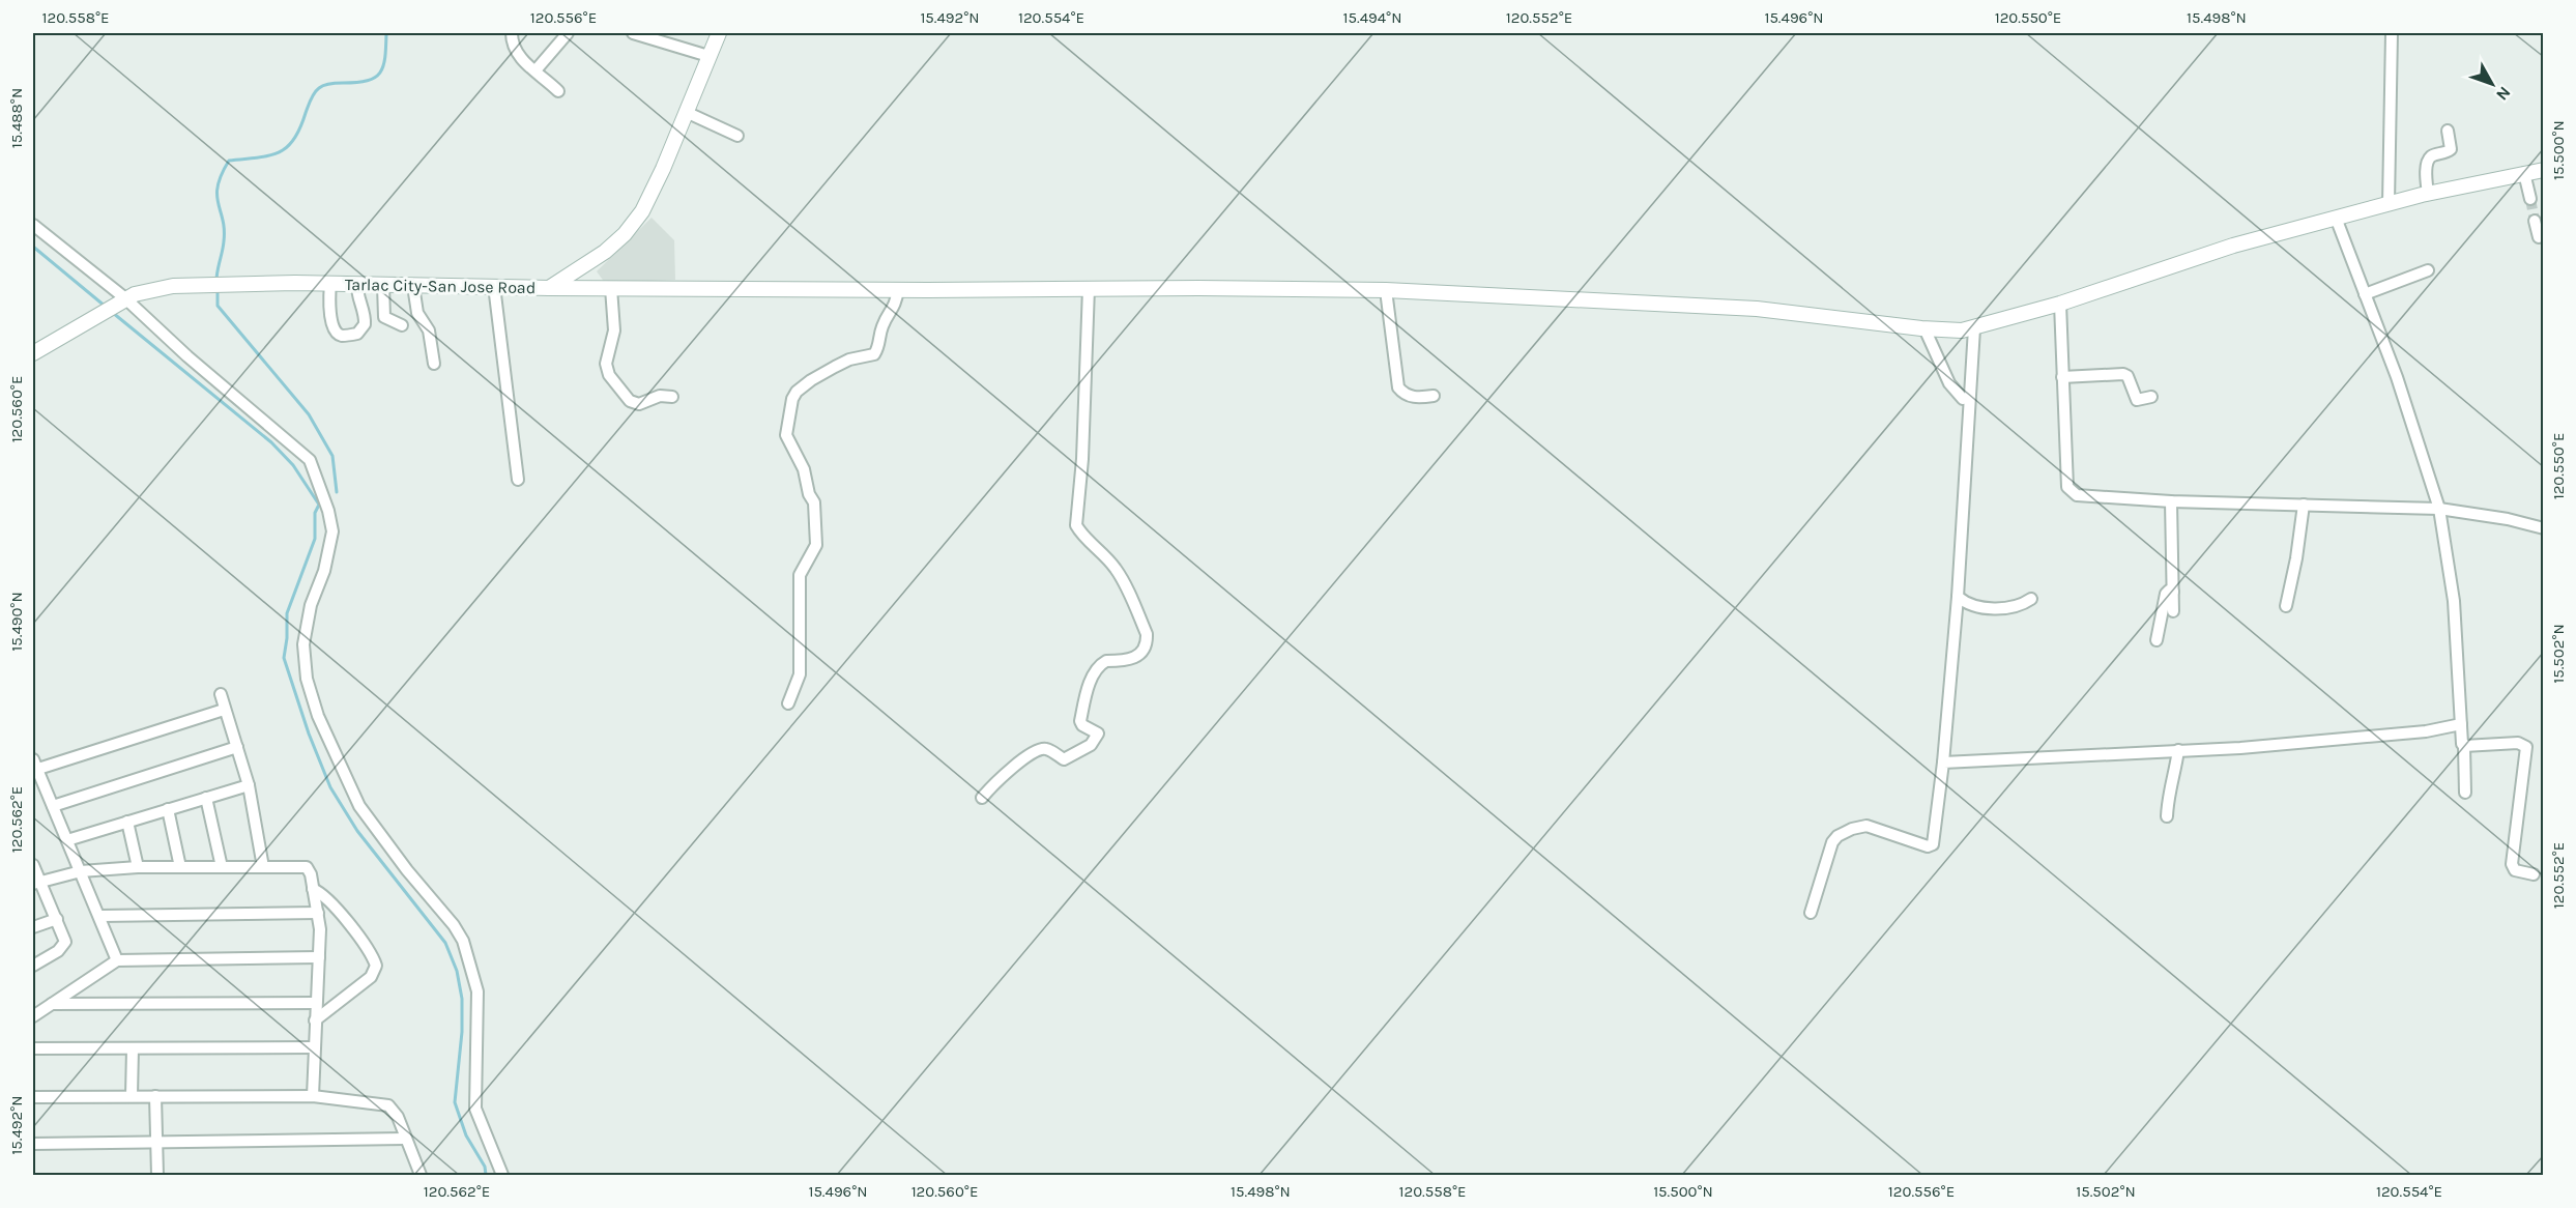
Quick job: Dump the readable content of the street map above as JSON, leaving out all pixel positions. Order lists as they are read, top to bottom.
{
  "streets": {
    "street": ["Tarlac City-San Jose Road"]
  },
  "north": "bottom right",
  "coordinates": [
    "120.558°E",
    "120.556°E",
    "15.492°N",
    "120.554°E",
    "15.494°N",
    "120.552°E",
    "15.496°N",
    "120.550°E",
    "15.498°N",
    "15.488°N",
    "15.500°N",
    "120.560°E",
    "15.490°N",
    "15.502°N",
    "120.562°E"
  ]
}
